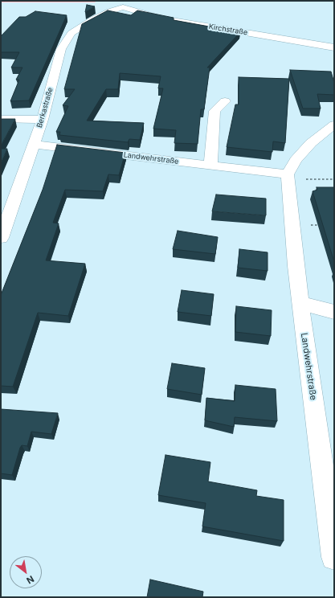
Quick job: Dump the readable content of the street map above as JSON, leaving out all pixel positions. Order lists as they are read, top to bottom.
{
  "streets": {
    "street": ["Kirchstraße", "Berkastraße", "Landwehrstraße"]
  },
  "crossings": [
    ["Kirchstraße", "Berkastraße"],
    ["Berkastraße", "Landwehrstraße"]
  ],
  "north": "bottom right"
}
